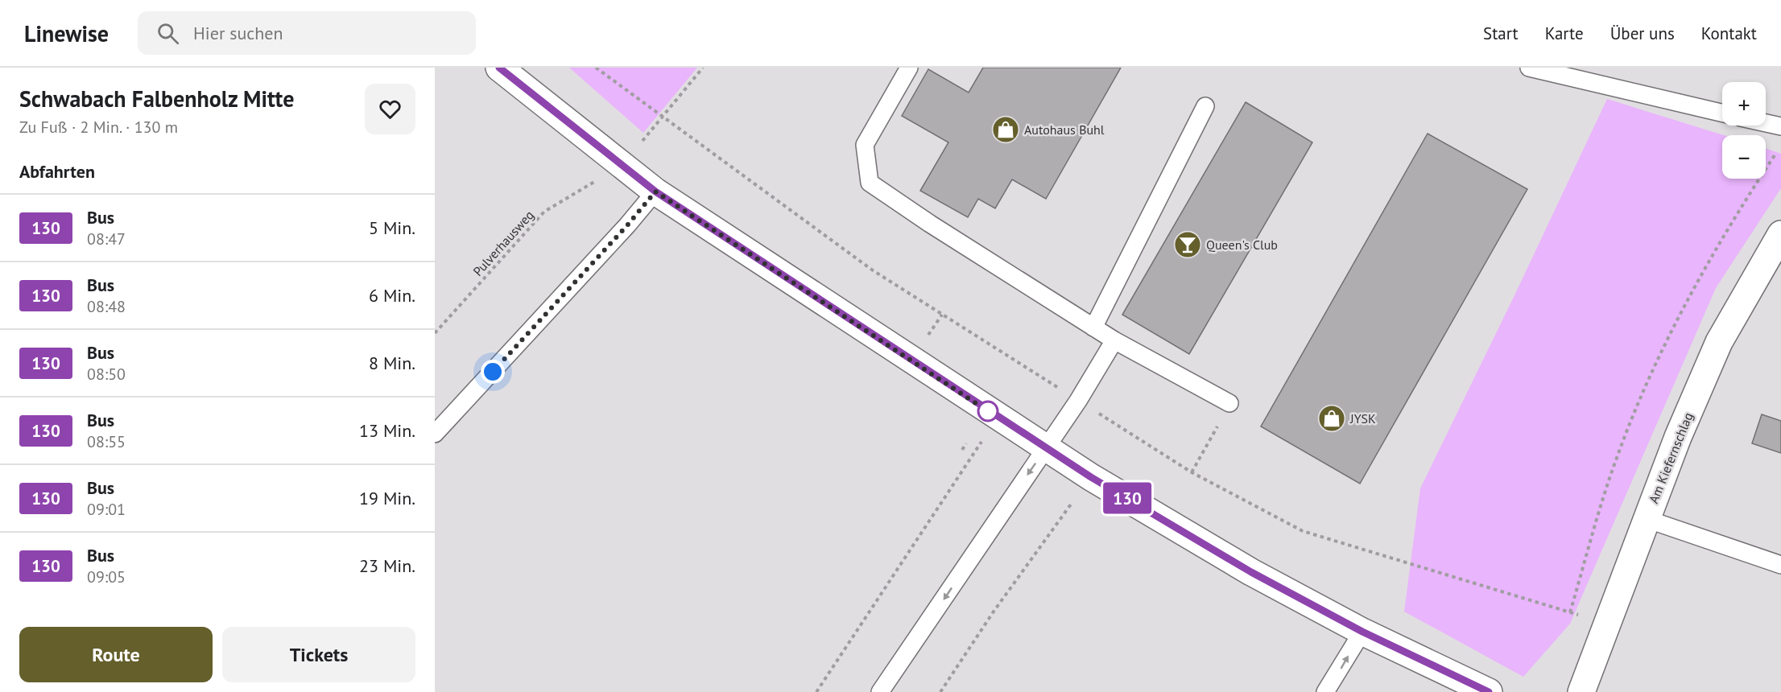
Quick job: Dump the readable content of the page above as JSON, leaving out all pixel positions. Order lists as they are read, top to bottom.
{
  "streets": {
    "street": ["Am Kiefernschlag"],
    "path": ["Pulverhausweg"]
  },
  "places": {
    "shop": ["Autohaus Buhl", "JYSK"],
    "bar": ["Queen's Club"]
  },
  "lines": ["bus line 130"],
  "page": {
    "header": "Linewise",
    "search": "Hier suchen",
    "nav": [
      "Start",
      "Karte",
      "Über uns",
      "Kontakt"
    ],
    "heading": [
      ["Schwabach Falbenholz Mitte", "Zu Fuß · 2 Min. · 130 m"],
      "Abfahrten"
    ],
    "on_map": "130",
    "map_buttons": ["+", "−"],
    "list": [
      {
        "mark": "130",
        "name": "Bus",
        "note": "08:47",
        "value": "5 Min."
      },
      {
        "mark": "130",
        "name": "Bus",
        "note": "08:48",
        "value": "6 Min."
      },
      {
        "mark": "130",
        "name": "Bus",
        "note": "08:50",
        "value": "8 Min."
      },
      {
        "mark": "130",
        "name": "Bus",
        "note": "08:55",
        "value": "13 Min."
      },
      {
        "mark": "130",
        "name": "Bus",
        "note": "09:01",
        "value": "19 Min."
      },
      {
        "mark": "130",
        "name": "Bus",
        "note": "09:05",
        "value": "23 Min."
      }
    ],
    "buttons": ["Route", "Tickets"]
  }
}
